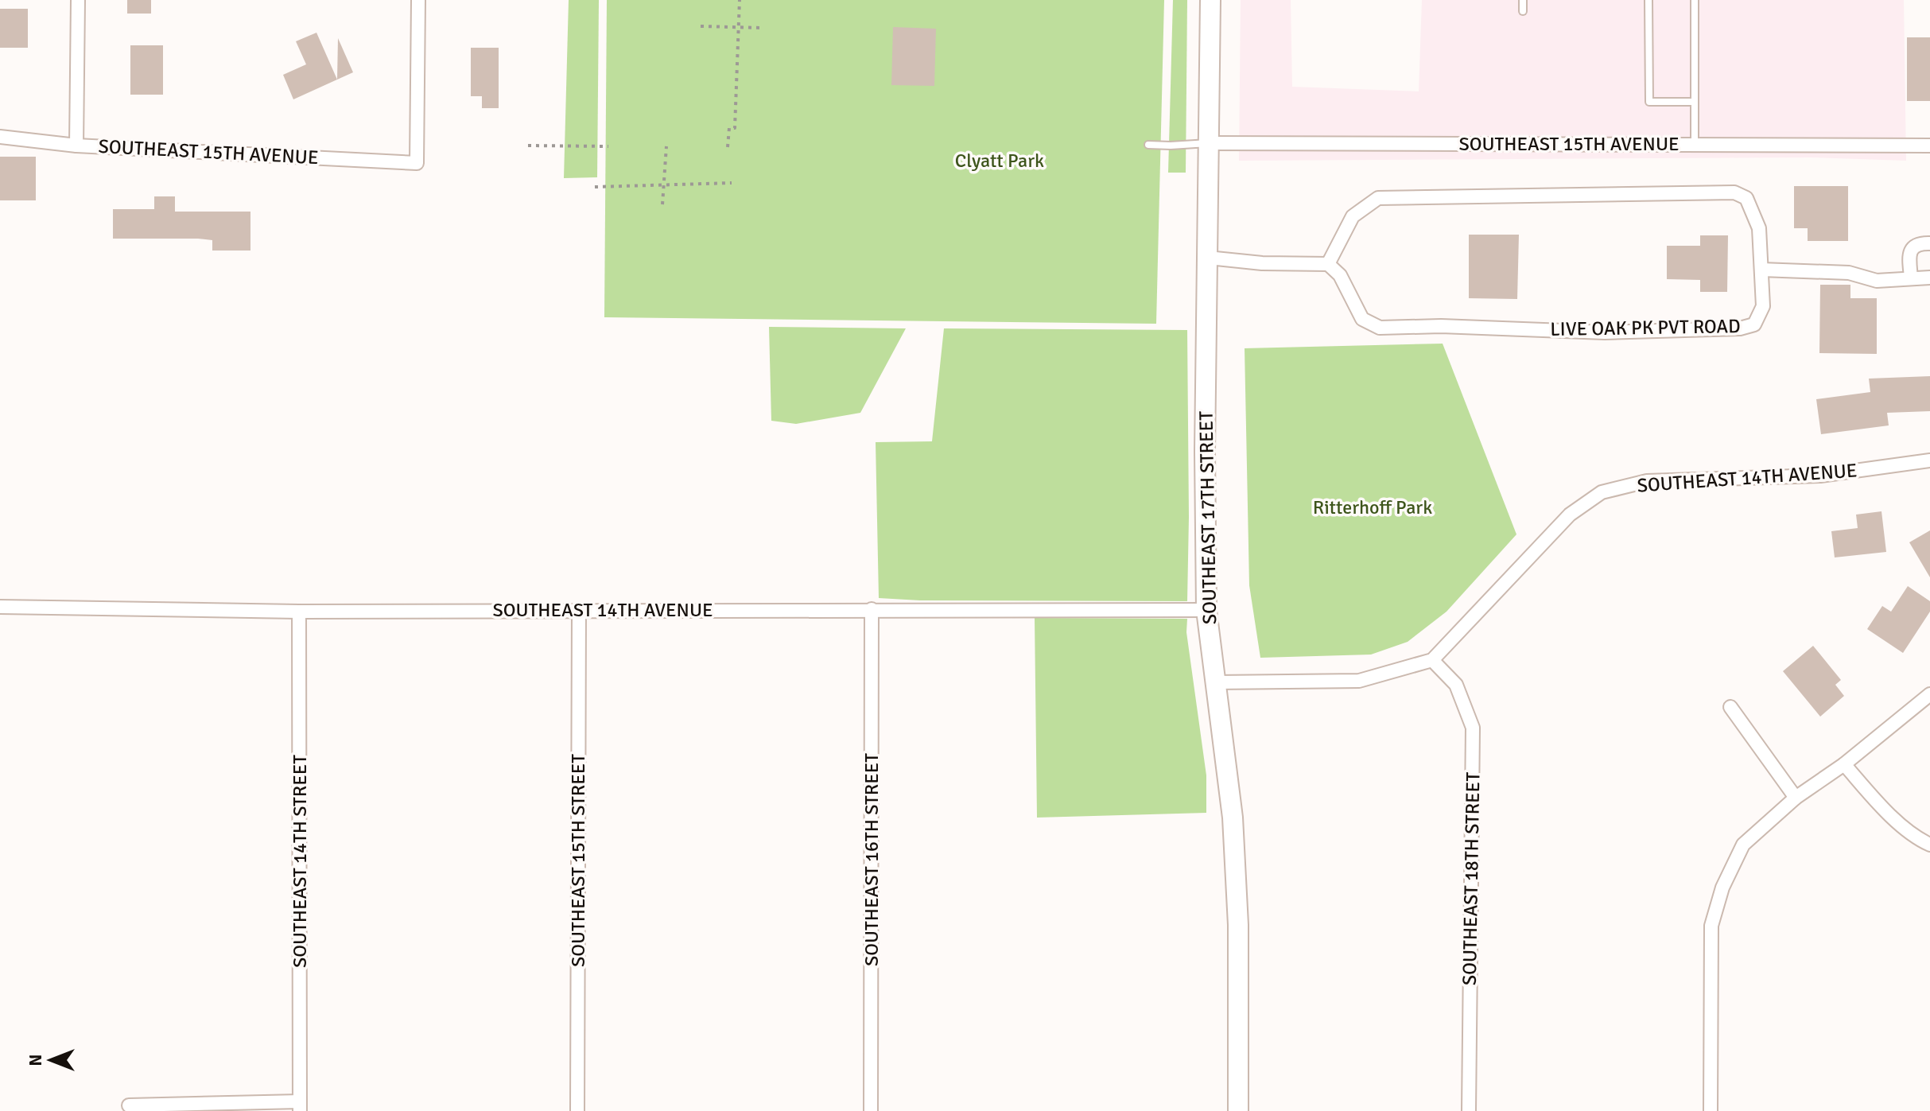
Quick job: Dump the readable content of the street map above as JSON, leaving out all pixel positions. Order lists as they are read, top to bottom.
{
  "streets": {
    "main road": ["SOUTHEAST 17TH STREET"],
    "street": [
      "SOUTHEAST 15TH AVENUE",
      "LIVE OAK PK PVT ROAD",
      "SOUTHEAST 14TH AVENUE",
      "SOUTHEAST 16TH STREET",
      "SOUTHEAST 15TH STREET",
      "SOUTHEAST 14TH STREET",
      "SOUTHEAST 18TH STREET"
    ]
  },
  "crossings": [
    ["SOUTHEAST 15TH AVENUE", "SOUTHEAST 17TH STREET"],
    ["SOUTHEAST 14TH AVENUE", "SOUTHEAST 17TH STREET"],
    ["SOUTHEAST 14TH AVENUE", "SOUTHEAST 16TH STREET"],
    ["SOUTHEAST 14TH AVENUE", "SOUTHEAST 15TH STREET"],
    ["SOUTHEAST 14TH AVENUE", "SOUTHEAST 14TH STREET"],
    ["SOUTHEAST 14TH AVENUE", "SOUTHEAST 18TH STREET"]
  ],
  "parks": ["Clyatt Park", "Ritterhoff Park"],
  "north": "left"
}
